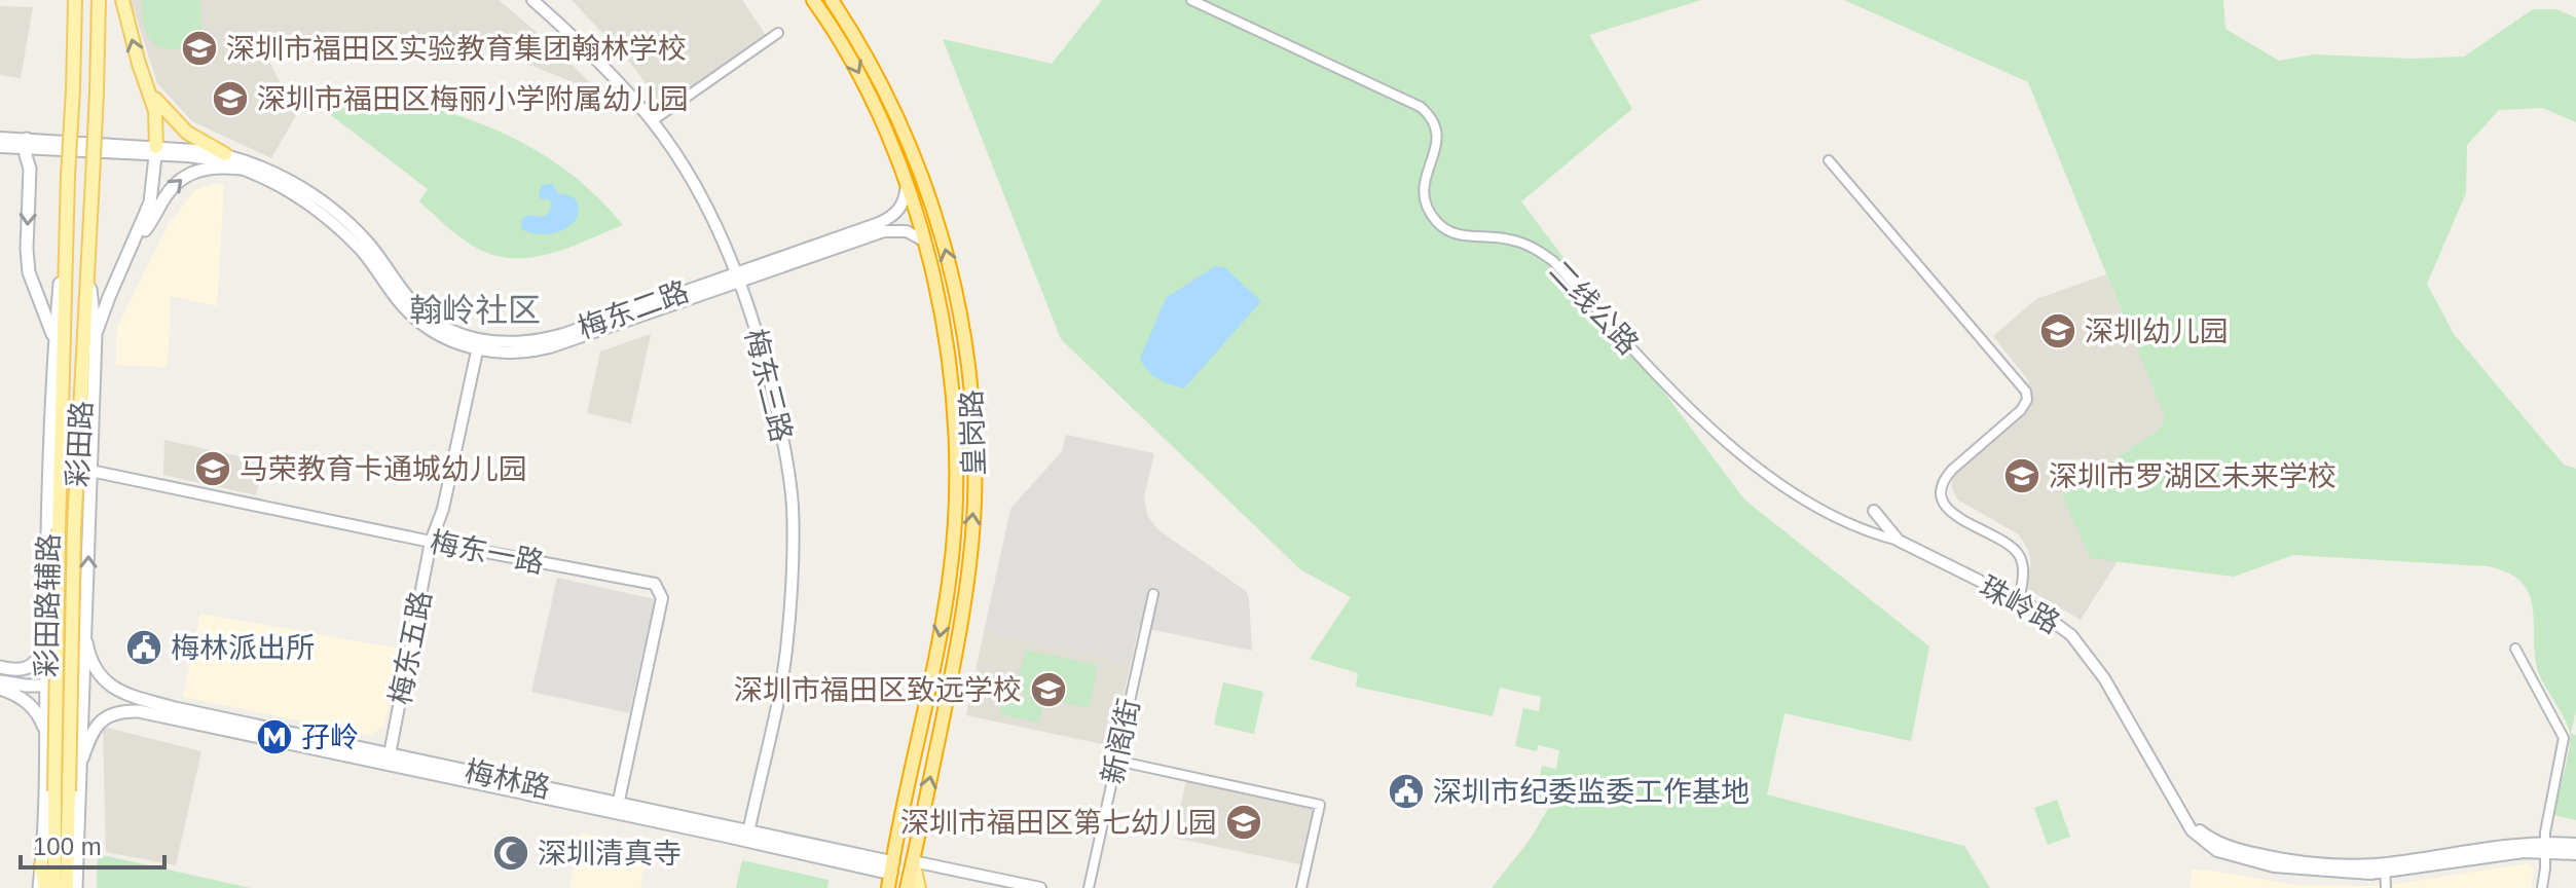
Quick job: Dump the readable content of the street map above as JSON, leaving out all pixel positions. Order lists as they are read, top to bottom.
{
  "streets": {
    "highway": ["皇岗路"],
    "main road": ["彩田路", "彩田路辅路", "梅林路"],
    "street": [
      "二线公路",
      "梅东二路",
      "梅东三路",
      "梅东一路",
      "珠岭路",
      "梅东五路",
      "新阁街"
    ]
  },
  "crossings": [
    ["二线公路", "珠岭路"],
    ["梅东二路", "梅东三路"],
    ["梅东二路", "皇岗路"],
    ["梅东二路", "梅东五路"],
    ["梅东三路", "梅林路"],
    ["皇岗路", "梅林路"],
    ["彩田路", "彩田路辅路"],
    ["梅东一路", "彩田路辅路"],
    ["梅东一路", "梅东五路"],
    ["梅东一路", "梅林路"],
    ["彩田路辅路", "梅林路"],
    ["梅东五路", "梅林路"]
  ],
  "districts": ["翰岭社区"],
  "places": {
    "school or university": [
      "深圳市福田区实验教育集团翰林学校",
      "深圳市福田区梅丽小学附属幼儿园",
      "深圳幼儿园",
      "马荣教育卡通城幼儿园",
      "深圳市罗湖区未来学校",
      "深圳市福田区致远学校",
      "深圳市福田区第七幼儿园"
    ],
    "public building": ["梅林派出所", "深圳市纪委监委工作基地"],
    "metro station": ["孖岭"],
    "mosque": ["深圳清真寺"]
  },
  "scale_bar": "100 m"
}
